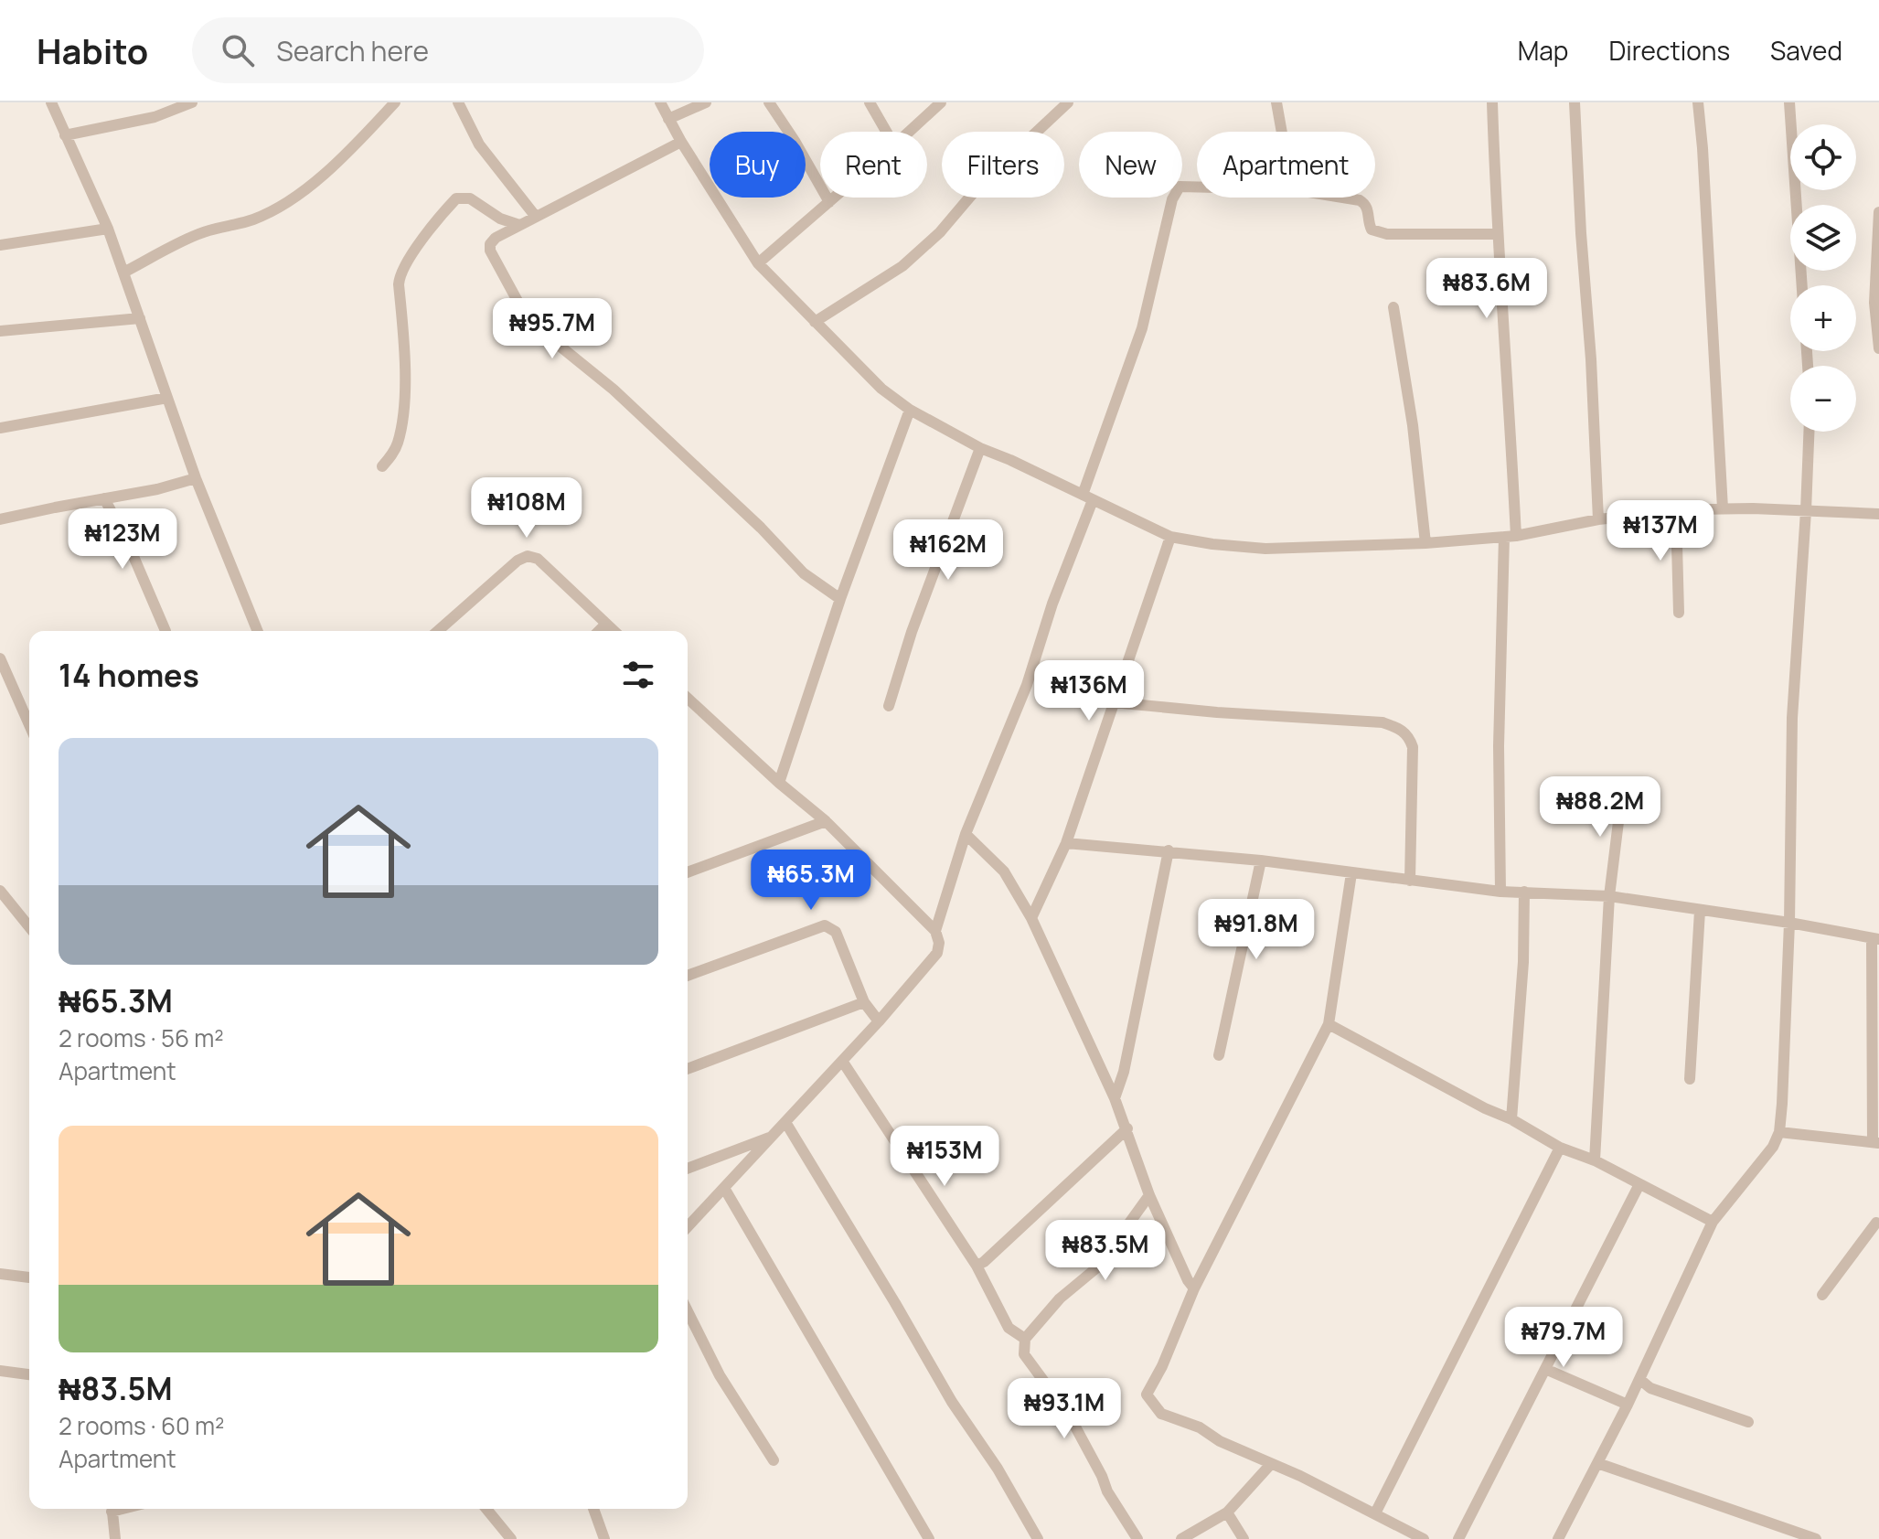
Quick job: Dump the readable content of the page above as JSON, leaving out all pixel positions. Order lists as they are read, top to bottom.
{
  "page": {
    "header": "Habito",
    "search": "Search here",
    "nav": ["Map", "Directions", "Saved"],
    "map_buttons": ["+", "−"],
    "chip": [
      "Buy",
      "Rent",
      "Filters",
      "New",
      "Apartment"
    ],
    "price": [
      "₦83.6M",
      "₦95.7M",
      "₦108M",
      "₦137M",
      "₦123M",
      "₦162M",
      "₦136M",
      "₦88.2M",
      "₦65.3M",
      "₦91.8M",
      "₦153M",
      "₦83.5M",
      "₦79.7M",
      "₦93.1M"
    ],
    "heading": "14 homes",
    "list": [
      {
        "name": "₦65.3M",
        "note": "2 rooms · 56 m² · Apartment"
      },
      {
        "name": "₦83.5M",
        "note": "2 rooms · 60 m² · Apartment"
      }
    ]
  }
}
